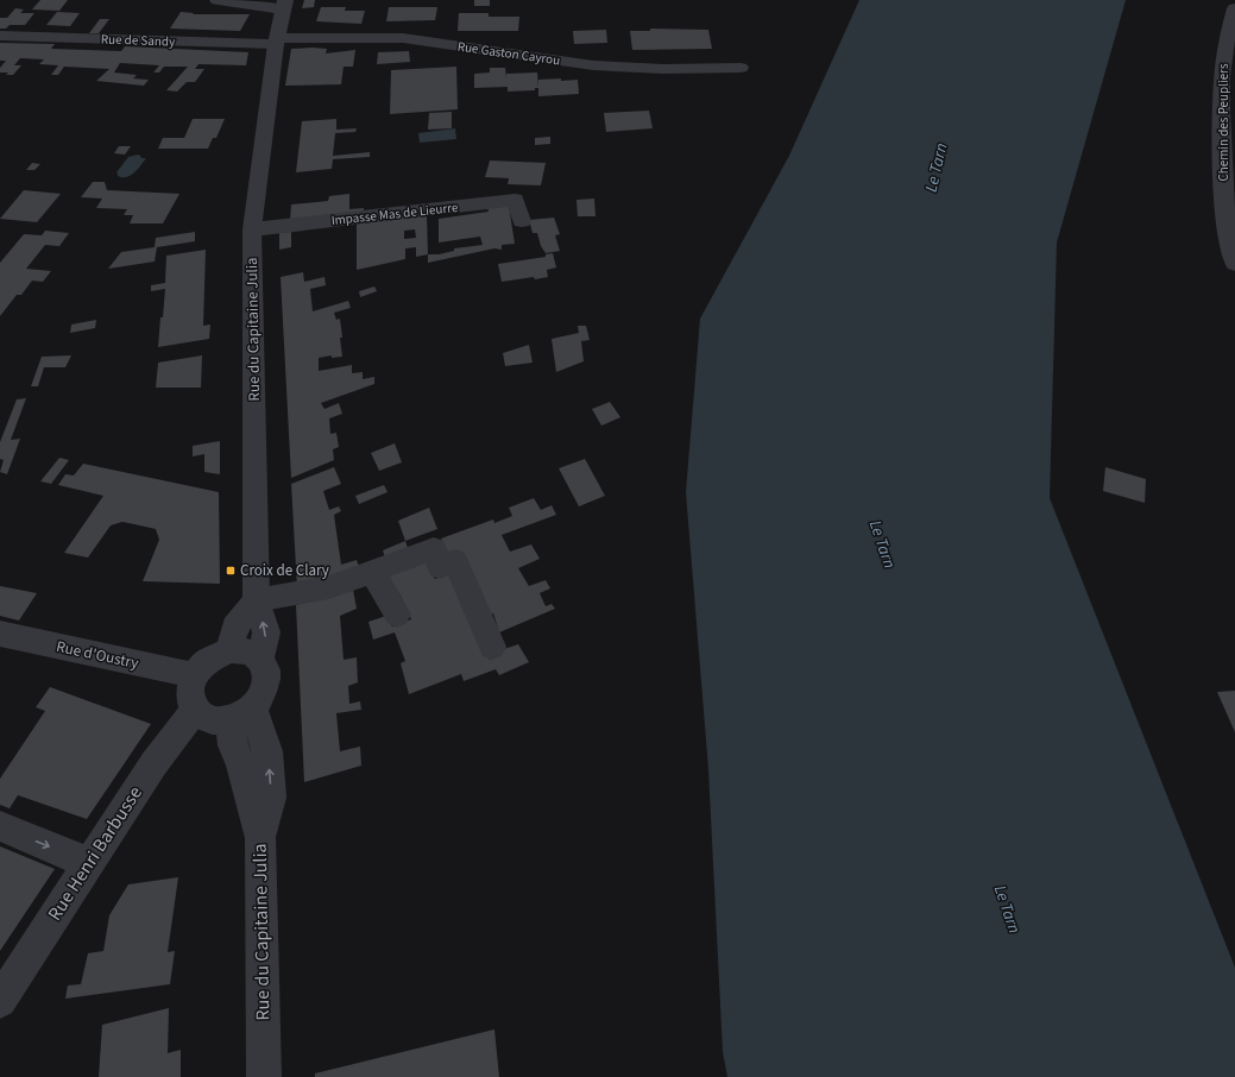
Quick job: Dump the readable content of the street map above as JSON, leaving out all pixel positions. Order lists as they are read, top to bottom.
{
  "streets": {
    "street": [
      "Rue de Sandy",
      "Rue Gaston Cayrou",
      "Chemin des Peupliers",
      "Impasse Mas de Lieurre",
      "Rue du Capitaine Julia",
      "Rue d'Oustry",
      "Rue Henri Barbusse"
    ]
  },
  "crossings": [
    ["Rue de Sandy", "Rue Gaston Cayrou"],
    ["Rue de Sandy", "Rue du Capitaine Julia"],
    ["Rue Gaston Cayrou", "Rue du Capitaine Julia"],
    ["Impasse Mas de Lieurre", "Rue du Capitaine Julia"],
    ["Rue du Capitaine Julia", "Rue d'Oustry"],
    ["Rue du Capitaine Julia", "Rue Henri Barbusse"],
    ["Rue d'Oustry", "Rue Henri Barbusse"]
  ],
  "water": ["Le Tarn"],
  "places": {
    "transit": ["Croix de Clary"]
  }
}
